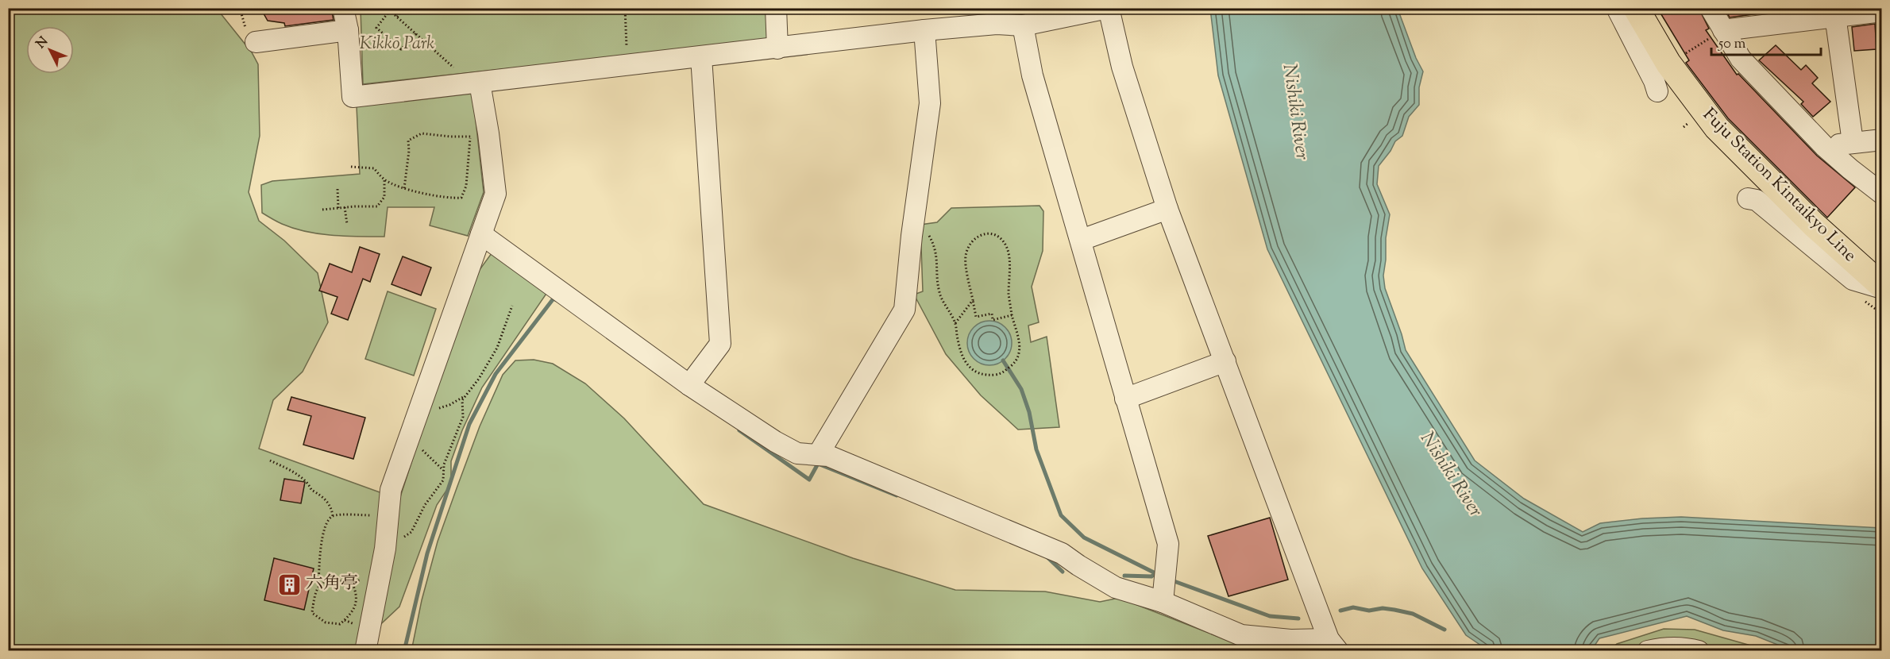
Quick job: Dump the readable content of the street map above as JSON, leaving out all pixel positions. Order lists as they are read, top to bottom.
{
  "streets": {
    "main road": ["Fuju Station Kintaikyo Line"]
  },
  "water": ["Nishiki River"],
  "parks": ["Kikkō Park"],
  "places": {
    "building": ["六角亭"]
  },
  "scale_bar": "50 m",
  "north": "top left"
}
